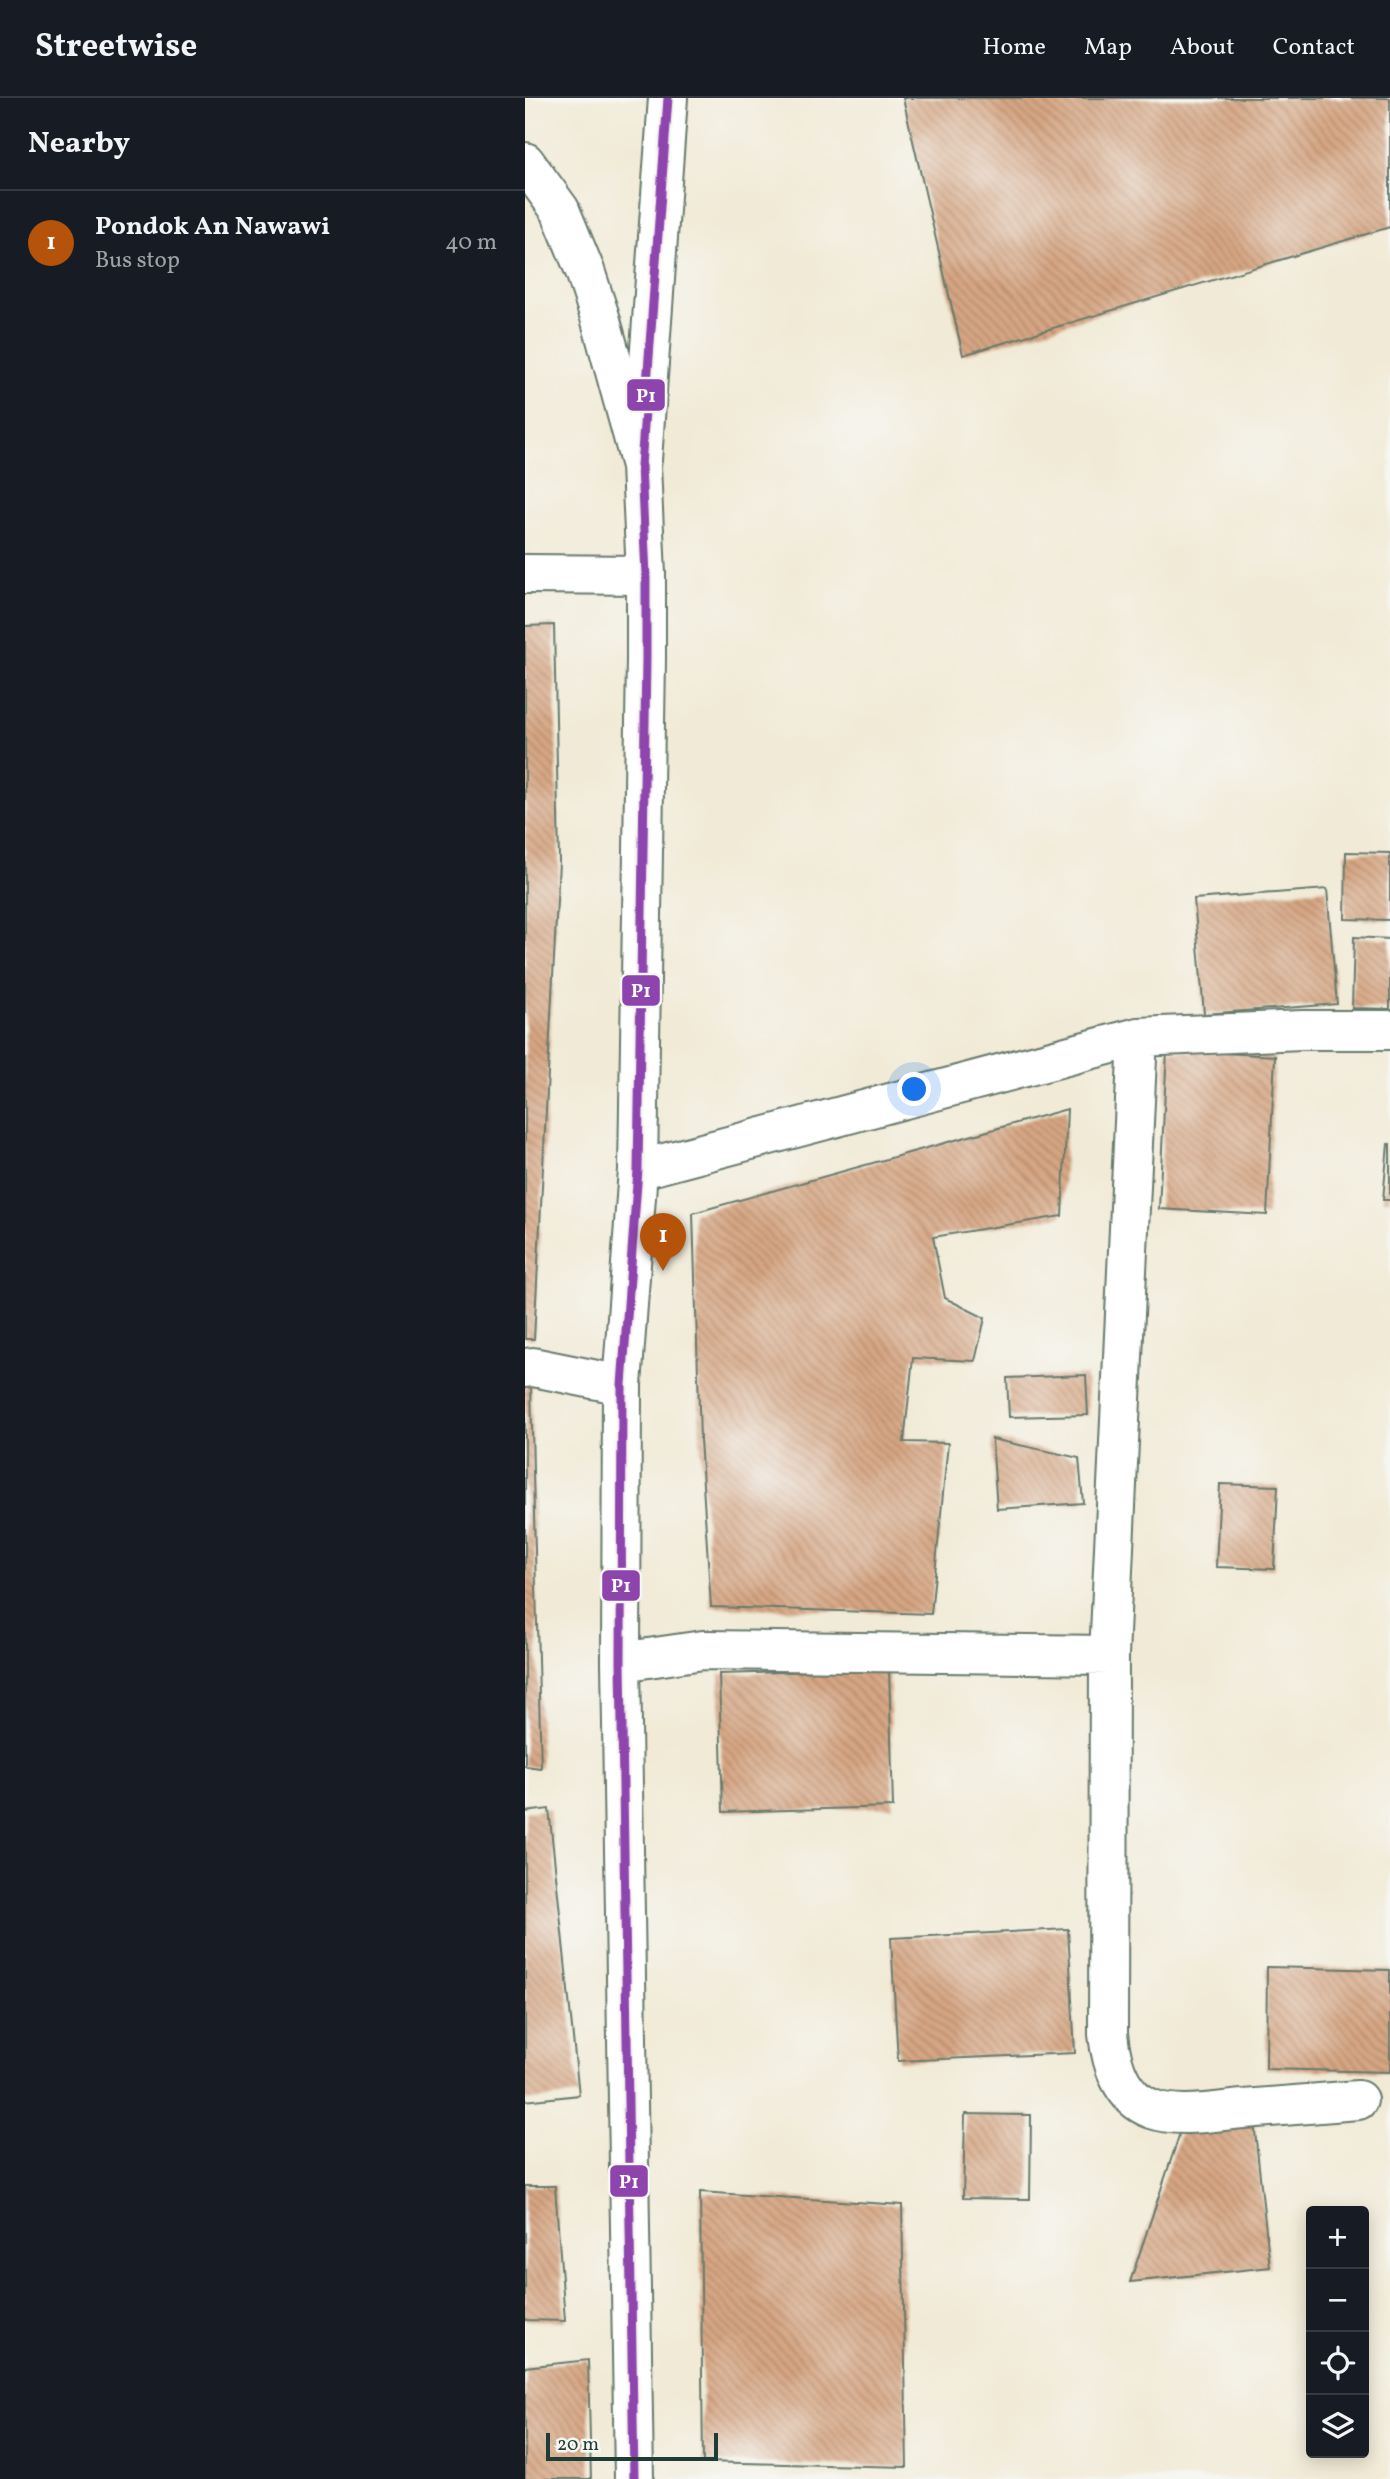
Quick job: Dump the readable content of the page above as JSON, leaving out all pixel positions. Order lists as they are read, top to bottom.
{
  "lines": ["transit line P1"],
  "scale_bar": "20 m",
  "page": {
    "header": "Streetwise",
    "nav": [
      "Home",
      "Map",
      "About",
      "Contact"
    ],
    "heading": "Nearby",
    "list": [
      {
        "mark": "1",
        "name": "Pondok An Nawawi",
        "note": "Bus stop",
        "value": "40 m"
      }
    ],
    "pins": "1",
    "map_buttons": ["+", "−"],
    "scale": "20 m"
  }
}
